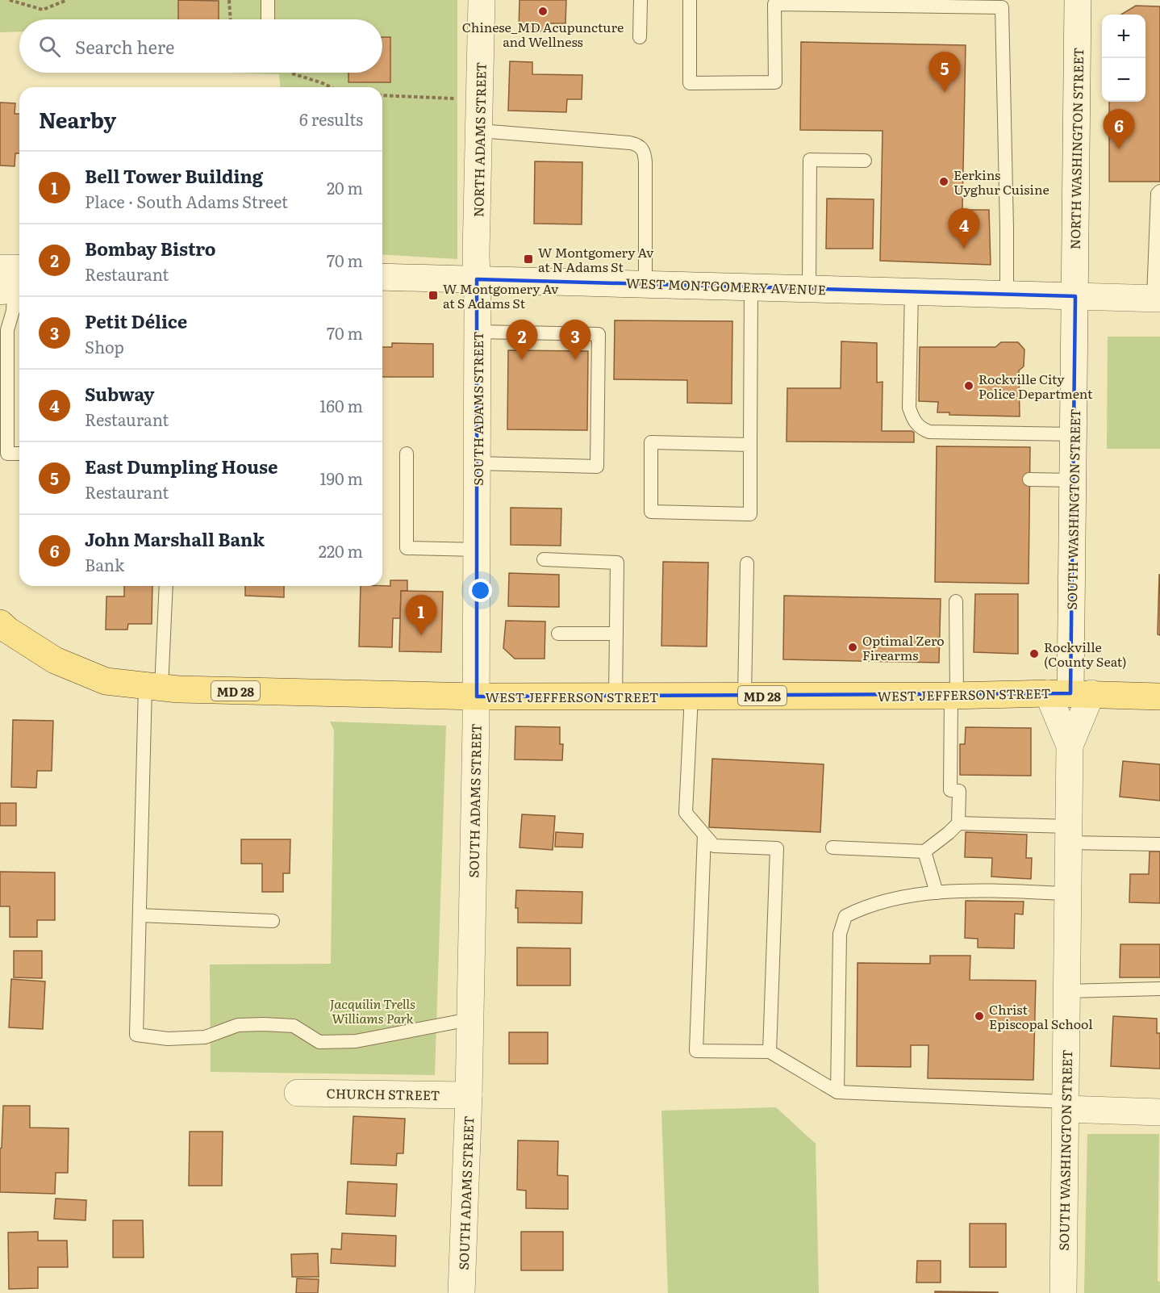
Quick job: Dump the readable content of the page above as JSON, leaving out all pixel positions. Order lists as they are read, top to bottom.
{
  "streets": {
    "main road": ["MD 28", "WEST JEFFERSON STREET"],
    "street": [
      "NORTH ADAMS STREET",
      "NORTH WASHINGTON STREET",
      "WEST MONTGOMERY AVENUE",
      "SOUTH ADAMS STREET",
      "SOUTH WASHINGTON STREET",
      "CHURCH STREET"
    ]
  },
  "crossings": [
    ["NORTH ADAMS STREET", "WEST MONTGOMERY AVENUE"],
    ["NORTH ADAMS STREET", "SOUTH ADAMS STREET"],
    ["NORTH WASHINGTON STREET", "WEST MONTGOMERY AVENUE"],
    ["NORTH WASHINGTON STREET", "SOUTH WASHINGTON STREET"],
    ["WEST MONTGOMERY AVENUE", "SOUTH ADAMS STREET"],
    ["WEST MONTGOMERY AVENUE", "SOUTH WASHINGTON STREET"],
    ["SOUTH ADAMS STREET", "WEST JEFFERSON STREET"],
    ["SOUTH ADAMS STREET", "CHURCH STREET"],
    ["SOUTH WASHINGTON STREET", "WEST JEFFERSON STREET"]
  ],
  "parks": ["Jacquilin Trells Williams Park"],
  "places": {
    "other": [
      "Chinese_MD Acupuncture and Wellness",
      "Eerkins Uyghur Cuisine",
      "Rockville City Police Department",
      "Optimal Zero Firearms",
      "Rockville (County Seat)",
      "Christ Episcopal School"
    ],
    "transit": ["W Montgomery Av at N Adams St", "W Montgomery Av at S Adams St"]
  },
  "page": {
    "map_buttons": ["+", "−"],
    "search": "Search here",
    "pins": [
      "5",
      "6",
      "4",
      "2",
      "3",
      "1"
    ],
    "heading": ["Nearby", "6 results"],
    "list": [
      {
        "mark": "1",
        "name": "Bell Tower Building",
        "note": "Place · South Adams Street",
        "value": "20 m"
      },
      {
        "mark": "2",
        "name": "Bombay Bistro",
        "note": "Restaurant",
        "value": "70 m"
      },
      {
        "mark": "3",
        "name": "Petit Délice",
        "note": "Shop",
        "value": "70 m"
      },
      {
        "mark": "4",
        "name": "Subway",
        "note": "Restaurant",
        "value": "160 m"
      },
      {
        "mark": "5",
        "name": "East Dumpling House",
        "note": "Restaurant",
        "value": "190 m"
      },
      {
        "mark": "6",
        "name": "John Marshall Bank",
        "note": "Bank",
        "value": "220 m"
      }
    ]
  }
}
